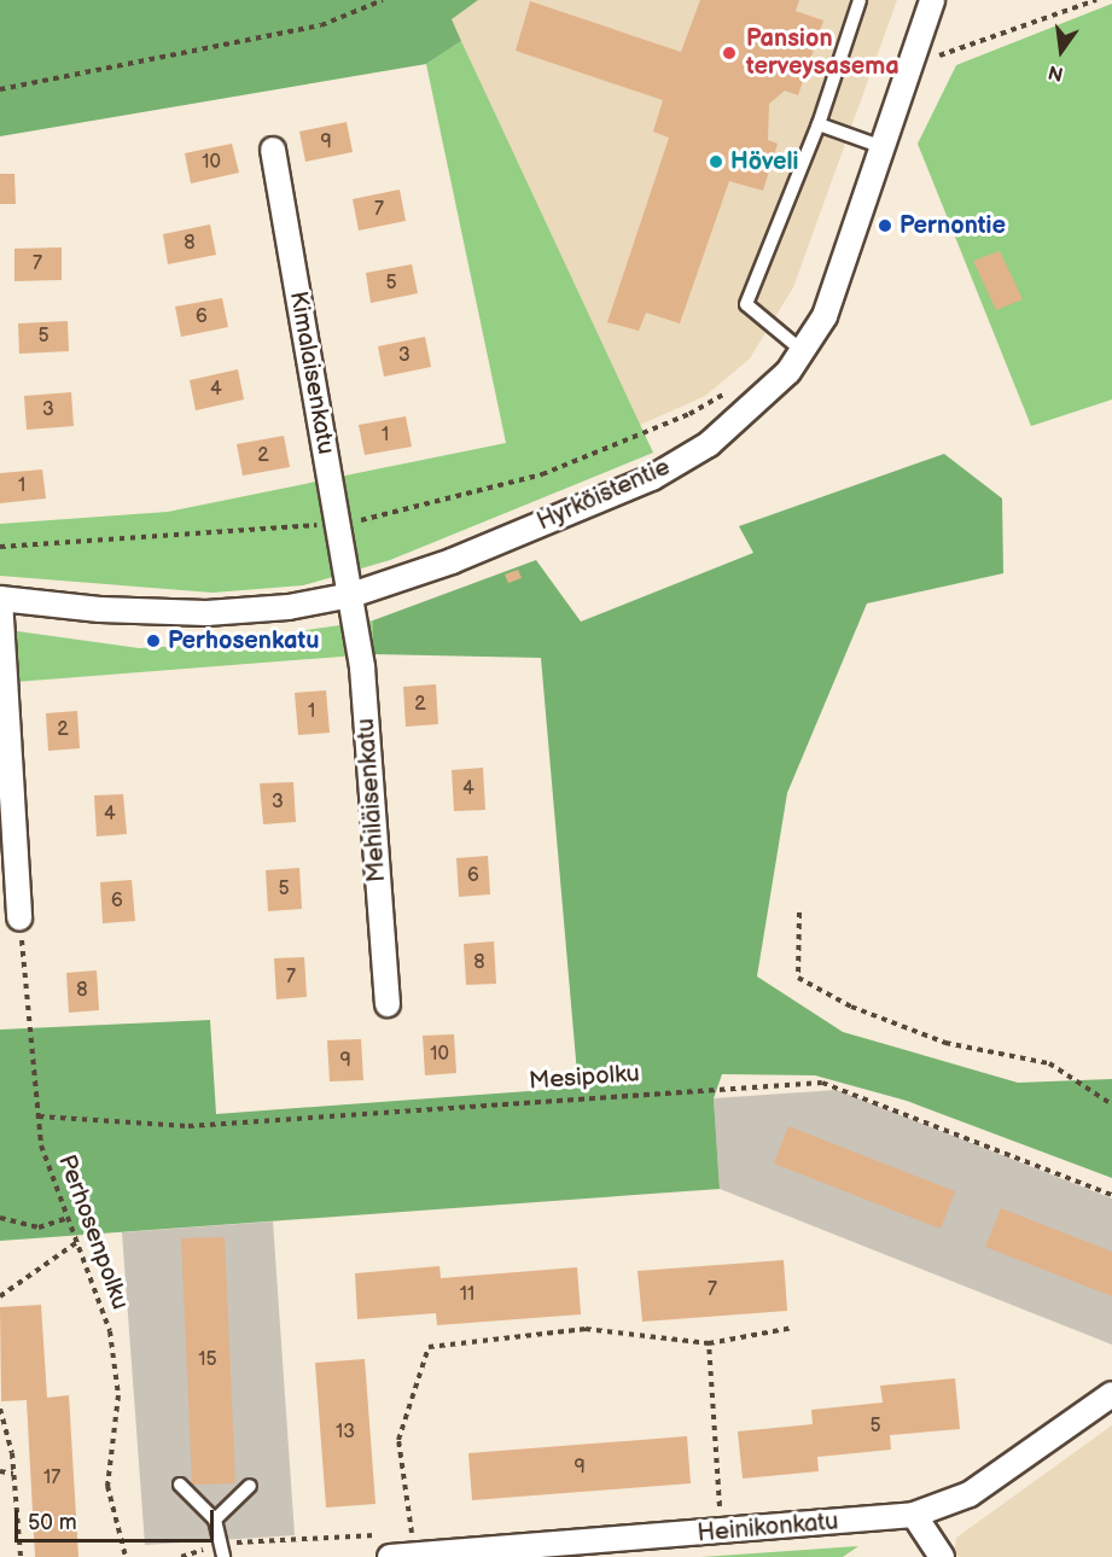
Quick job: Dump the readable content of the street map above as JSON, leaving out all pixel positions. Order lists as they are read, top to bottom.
{
  "streets": {
    "street": [
      "Kimalaisenkatu",
      "Hyrköistentie",
      "Mehiläisenkatu",
      "Heinikonkatu"
    ],
    "path": ["Mesipolku", "Perhosenpolku"]
  },
  "crossings": [
    ["Kimalaisenkatu", "Hyrköistentie"],
    ["Kimalaisenkatu", "Mehiläisenkatu"],
    ["Hyrköistentie", "Mehiläisenkatu"],
    ["Mesipolku", "Perhosenpolku"]
  ],
  "places": [
    "Pansion terveysasema",
    "Höveli",
    "Pernontie",
    "Perhosenkatu"
  ],
  "house_numbers": [
    "9",
    "10",
    "7",
    "8",
    "7",
    "5",
    "6",
    "5",
    "3",
    "4",
    "3",
    "1",
    "2",
    "1",
    "2",
    "1",
    "2",
    "4",
    "3",
    "4",
    "6",
    "5",
    "6",
    "8",
    "7",
    "8",
    "10",
    "9",
    "7",
    "11",
    "15",
    "5",
    "13",
    "9",
    "17"
  ],
  "scale_bar": "50 m",
  "north": "bottom"
}
